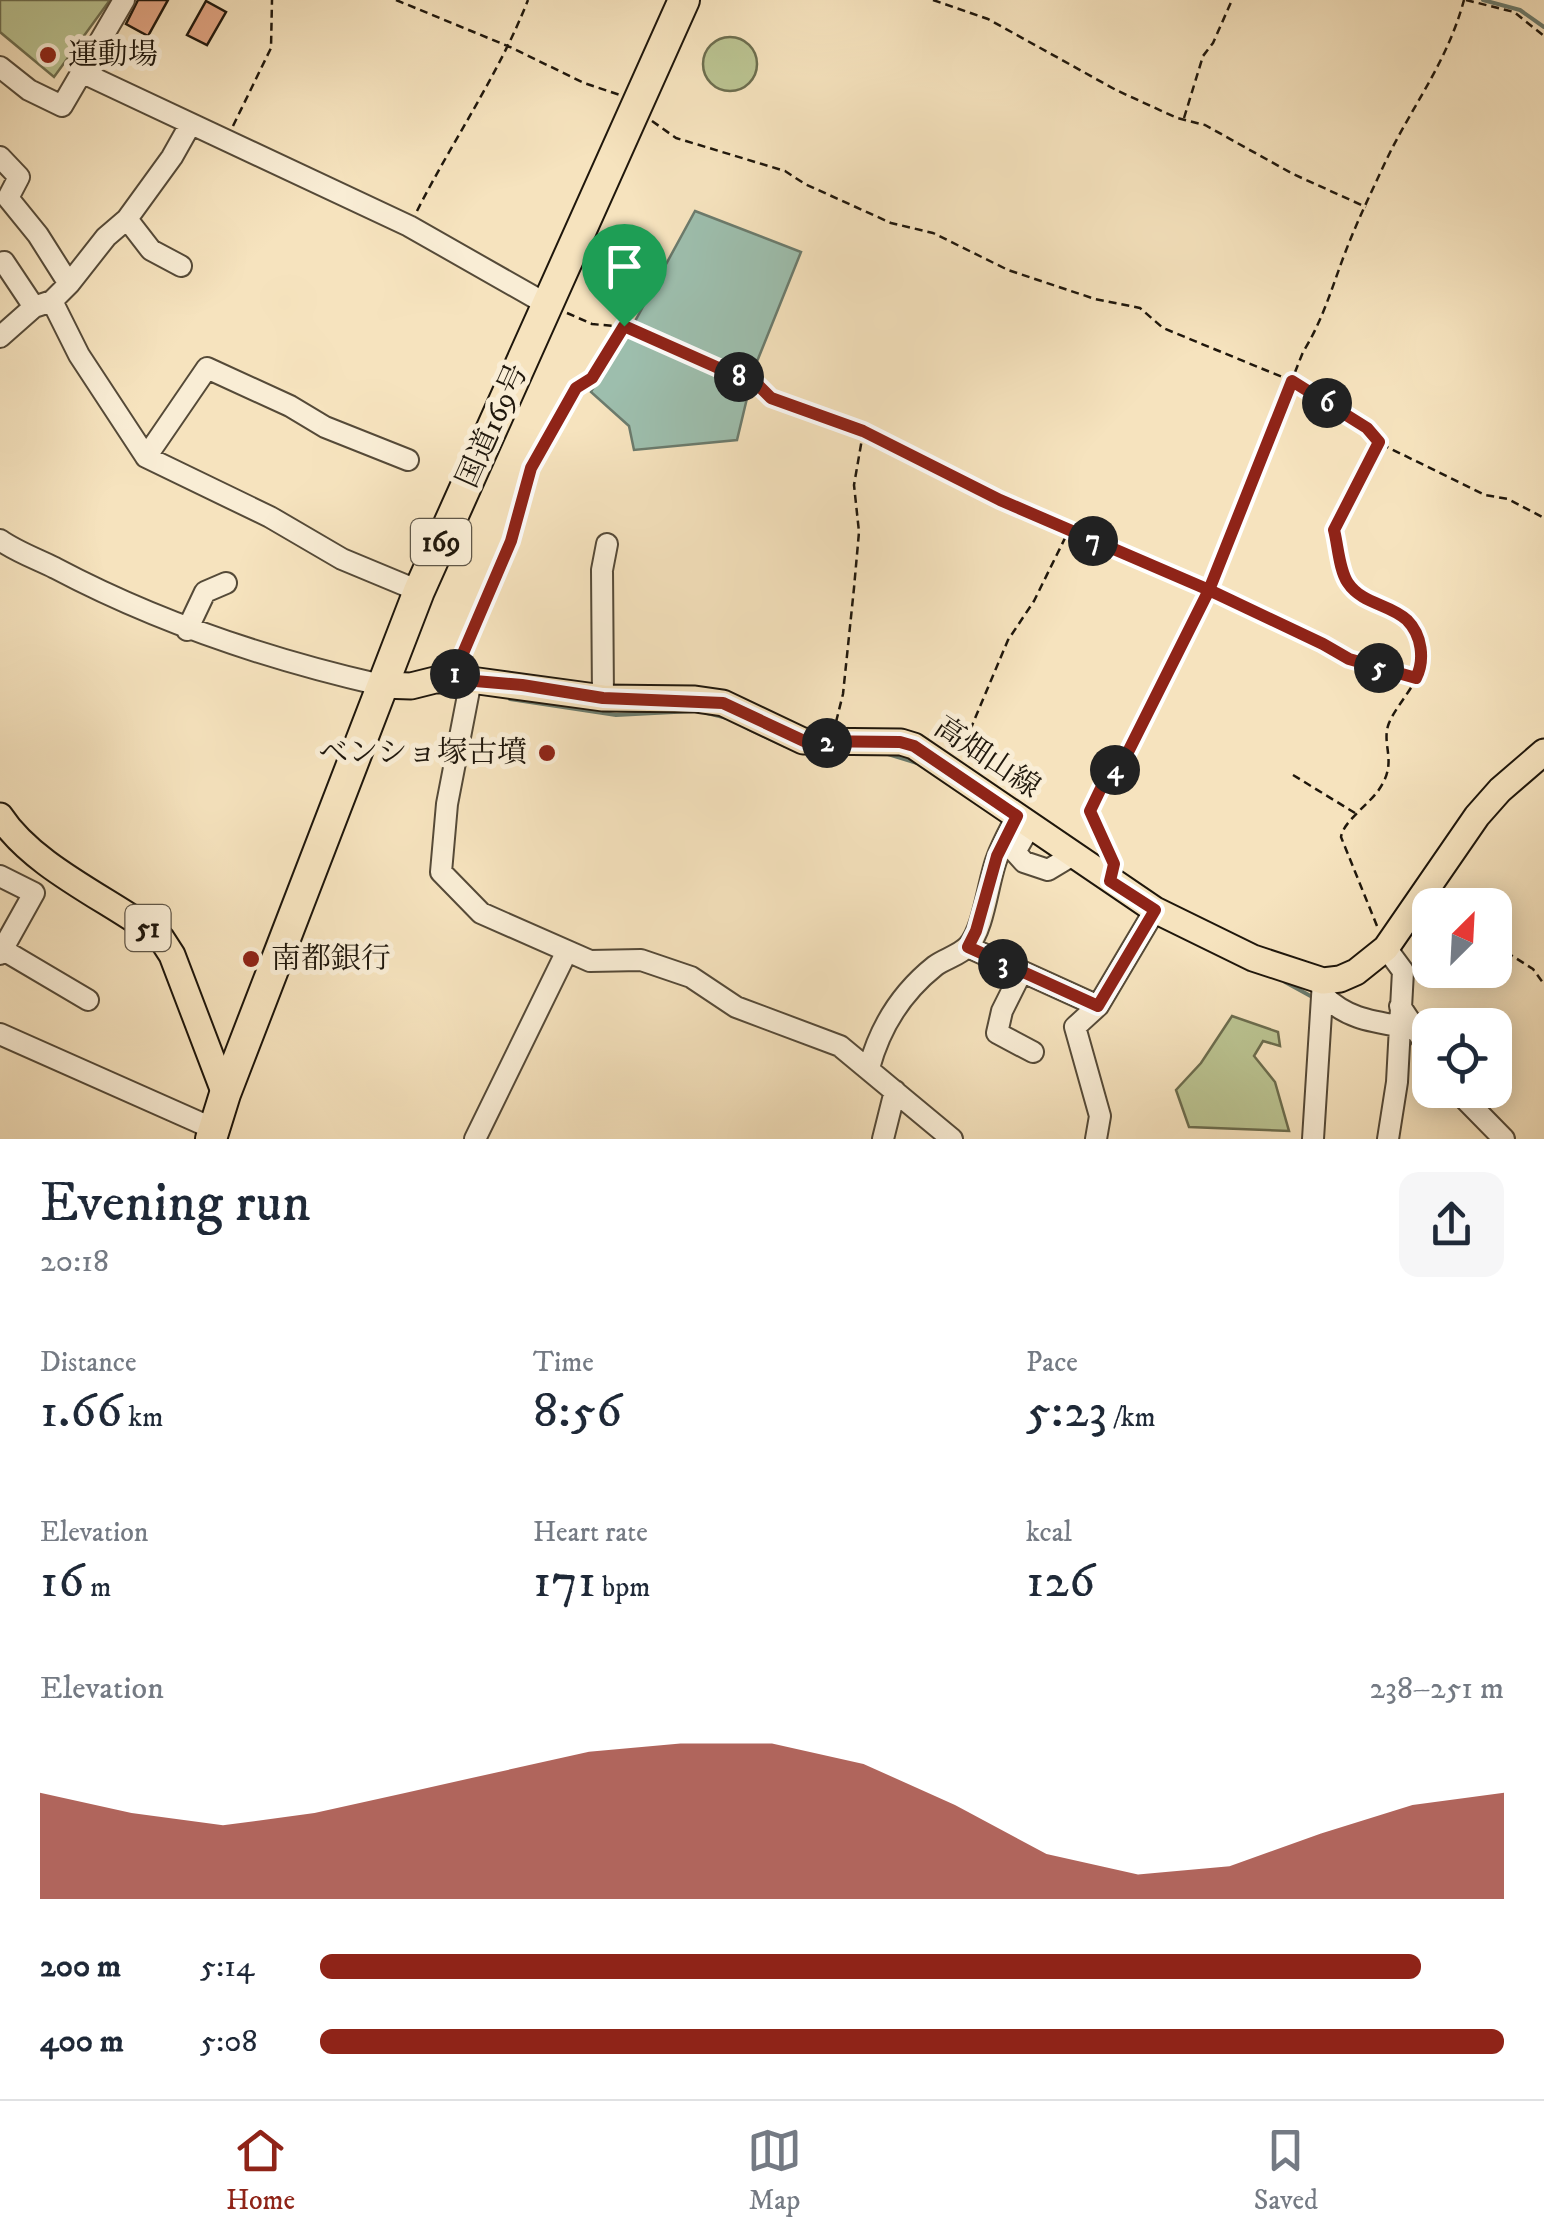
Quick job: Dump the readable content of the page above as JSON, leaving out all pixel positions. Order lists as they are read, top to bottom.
{
  "streets": {
    "highway": ["国道169号", "169"],
    "main road": ["高畑山線", "51"]
  },
  "crossings": [
    ["国道169号", "高畑山線"],
    ["国道169号", "51"]
  ],
  "places": ["運動場", "ベンショ塚古墳", "南都銀行"],
  "north": "top right",
  "page": {
    "pins": [
      "8",
      "6",
      "7",
      "5",
      "1",
      "2",
      "4",
      "3"
    ],
    "heading": ["Evening run", "20:18"],
    "stats": [
      ["Distance", "1.66 km"],
      ["Time", "8:56"],
      ["Pace", "5:23 /km"],
      ["Elevation", "16 m"],
      ["Heart rate", "171 bpm"],
      ["kcal", "126"]
    ],
    "chart": ["Elevation", "238–251 m"],
    "list": [
      {
        "name": "200 m",
        "note": "5:14"
      },
      {
        "name": "400 m",
        "note": "5:08"
      }
    ],
    "tabs": ["Home", "Map", "Saved"]
  }
}
